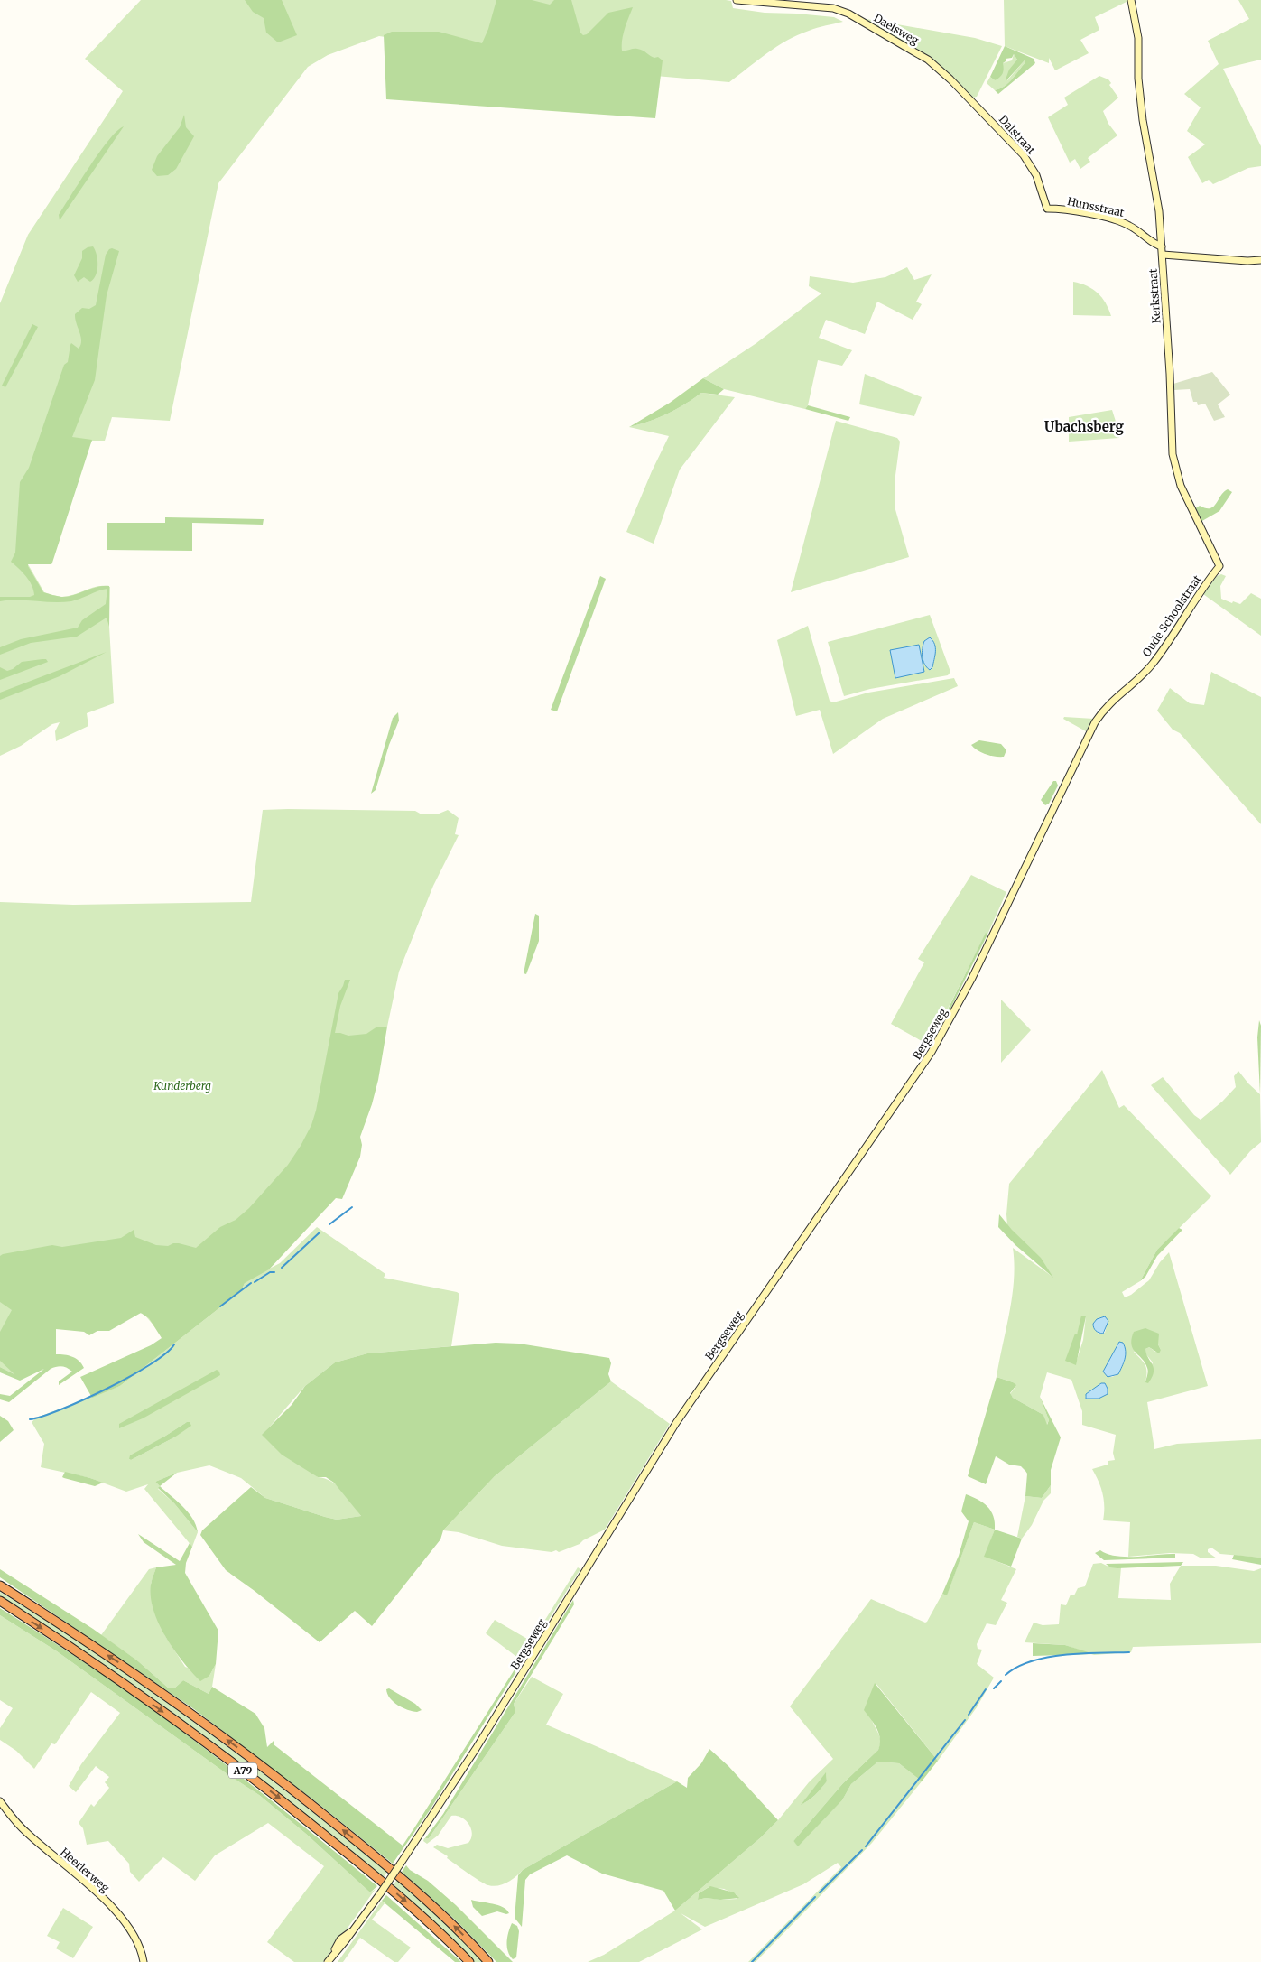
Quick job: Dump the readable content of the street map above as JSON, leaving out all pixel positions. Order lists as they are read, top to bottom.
{
  "streets": {
    "highway": ["A79"],
    "street": [
      "Daelsweg",
      "Dalstraat",
      "Hunsstraat",
      "Kerkstraat",
      "Oude Schoolstraat",
      "Bergseweg",
      "Heerlerweg"
    ]
  },
  "crossings": [
    ["Daelsweg", "Dalstraat"],
    ["Dalstraat", "Hunsstraat"],
    ["Hunsstraat", "Kerkstraat"],
    ["Kerkstraat", "Oude Schoolstraat"],
    ["Oude Schoolstraat", "Bergseweg"]
  ],
  "districts": ["Ubachsberg"],
  "parks": ["Kunderberg"]
}
